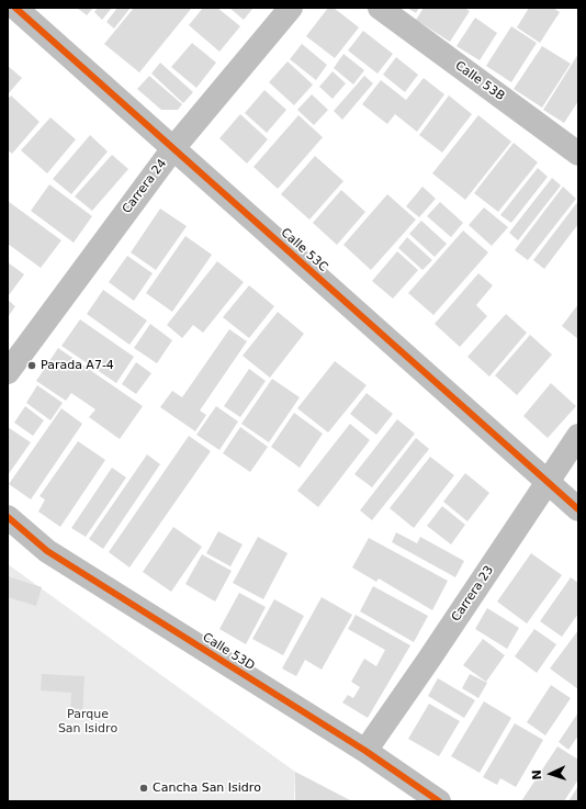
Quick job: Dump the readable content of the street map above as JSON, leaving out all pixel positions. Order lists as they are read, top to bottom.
{
  "streets": {
    "street": [
      "Calle 53B",
      "Carrera 24",
      "Calle 53C",
      "Carrera 23",
      "Calle 53D"
    ]
  },
  "crossings": [
    ["Carrera 24", "Calle 53C"],
    ["Calle 53C", "Carrera 23"],
    ["Carrera 23", "Calle 53D"]
  ],
  "parks": ["Parque San Isidro"],
  "places": ["Parada A7-4", "Cancha San Isidro"],
  "north": "left"
}
